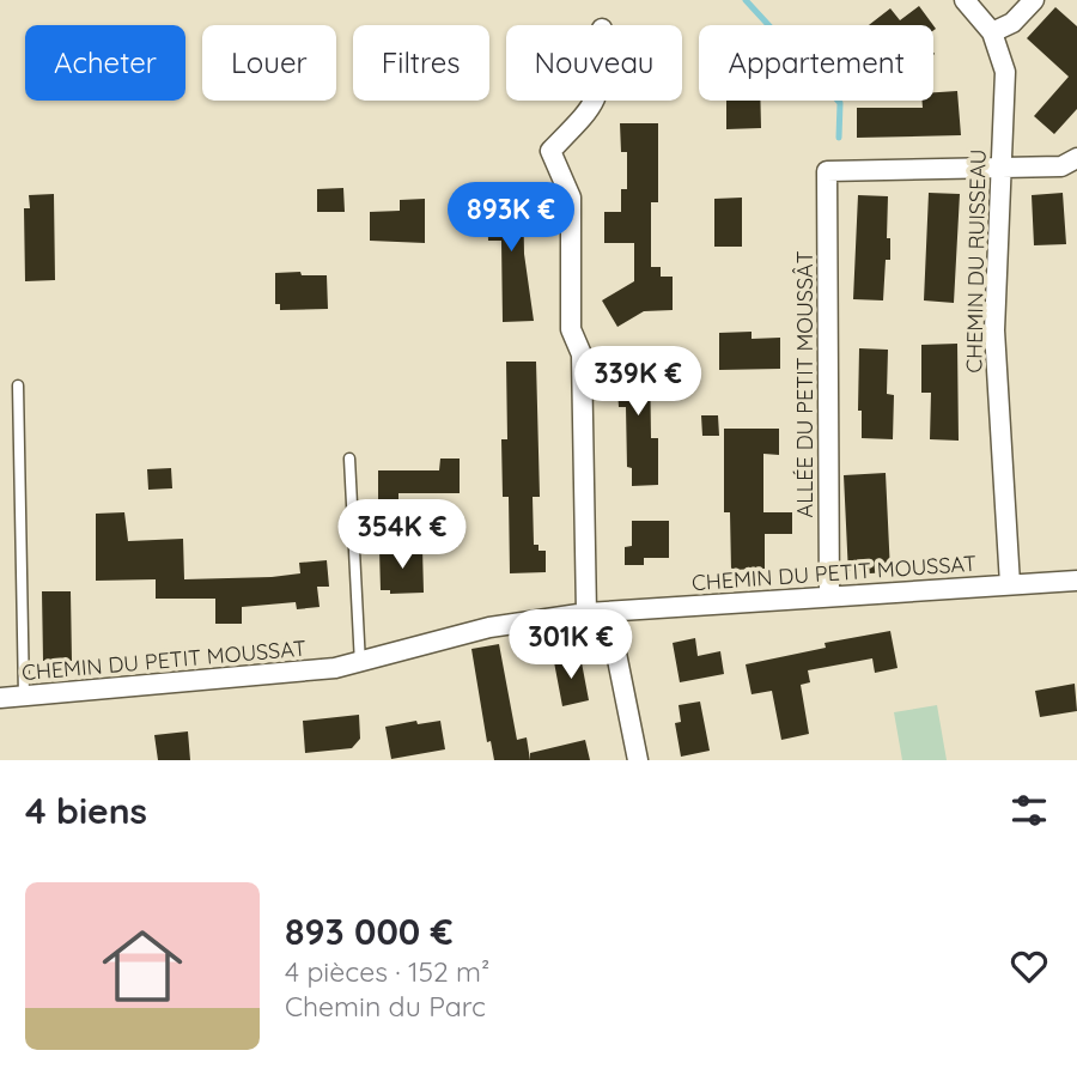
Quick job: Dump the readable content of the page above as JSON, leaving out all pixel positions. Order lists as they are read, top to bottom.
{
  "streets": {
    "street": ["CHEMIN DU RUISSEAU", "ALLÉE DU PETIT MOUSSÂT", "CHEMIN DU PETIT MOUSSAT"]
  },
  "crossings": [
    ["CHEMIN DU RUISSEAU", "ALLÉE DU PETIT MOUSSÂT"],
    ["CHEMIN DU RUISSEAU", "CHEMIN DU PETIT MOUSSAT"],
    ["ALLÉE DU PETIT MOUSSÂT", "CHEMIN DU PETIT MOUSSAT"]
  ],
  "page": {
    "chip": [
      "Acheter",
      "Louer",
      "Filtres",
      "Nouveau",
      "Appartement"
    ],
    "price": [
      "893K €",
      "339K €",
      "354K €",
      "301K €"
    ],
    "heading": "4 biens",
    "list": [
      {
        "name": "893 000 €",
        "note": "4 pièces · 152 m² · Chemin du Parc"
      }
    ]
  }
}
